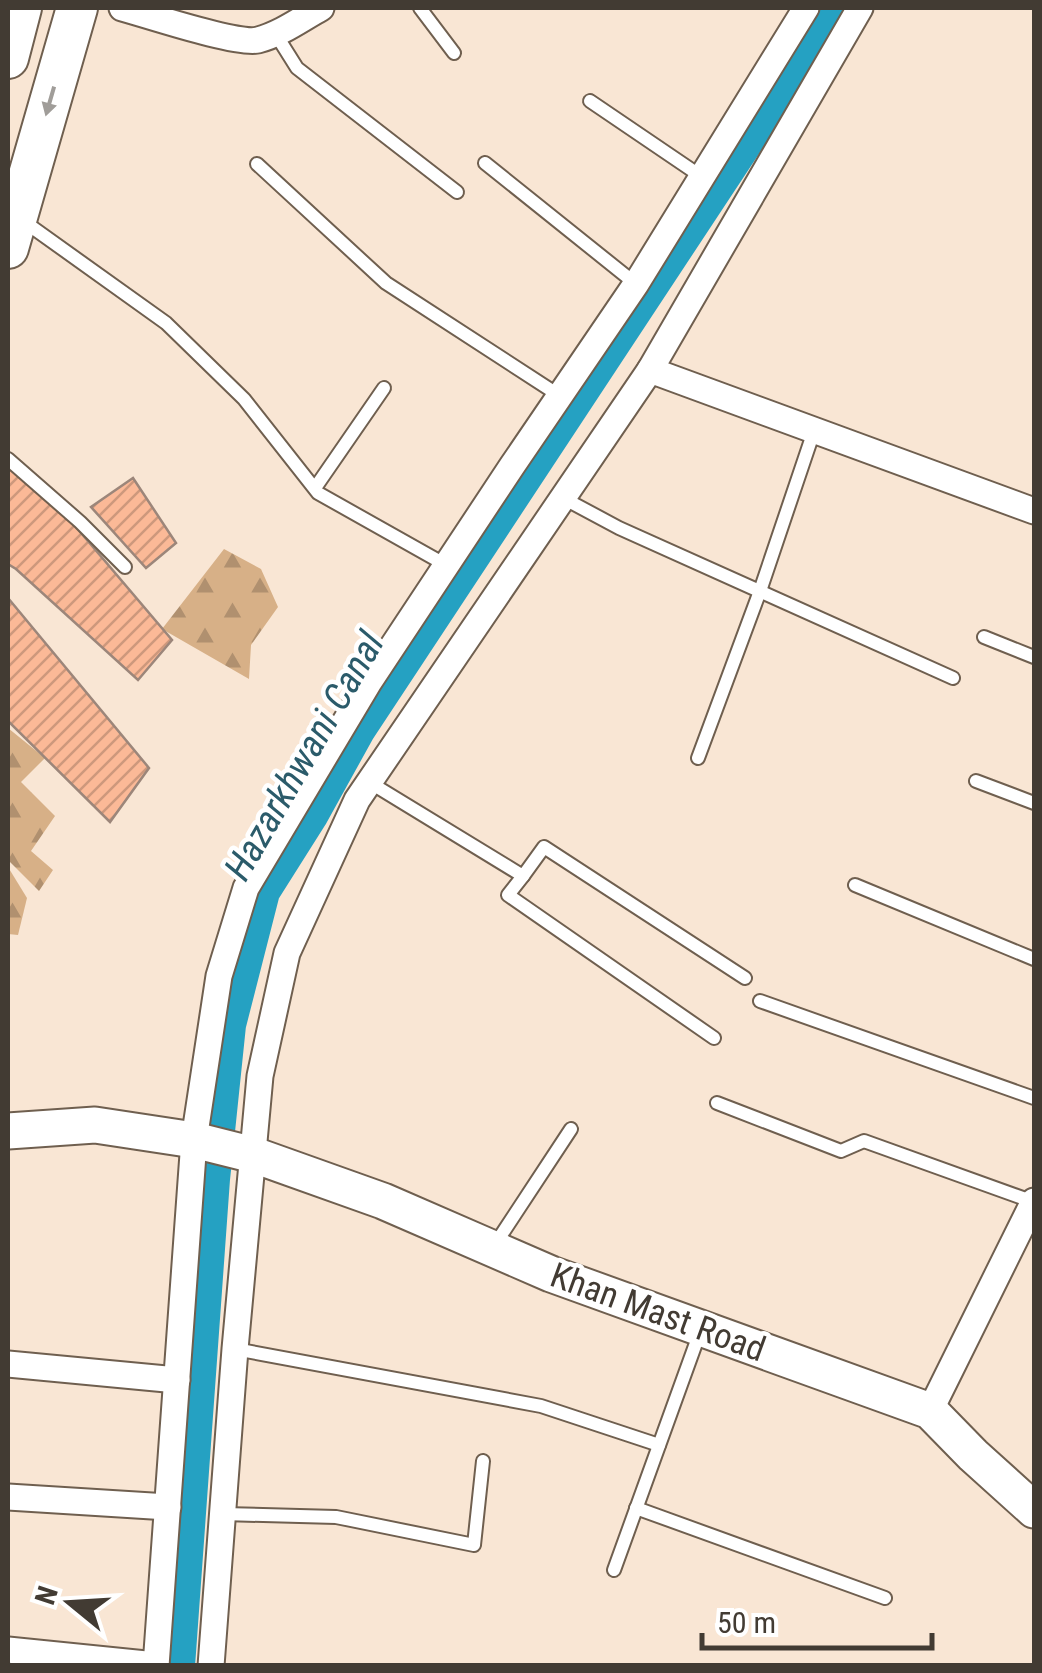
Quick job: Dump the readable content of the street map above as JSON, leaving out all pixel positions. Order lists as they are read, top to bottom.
{
  "streets": {
    "main road": ["Khan Mast Road"]
  },
  "water": ["Hazarkhwani Canal"],
  "scale_bar": "50 m",
  "north": "left"
}
